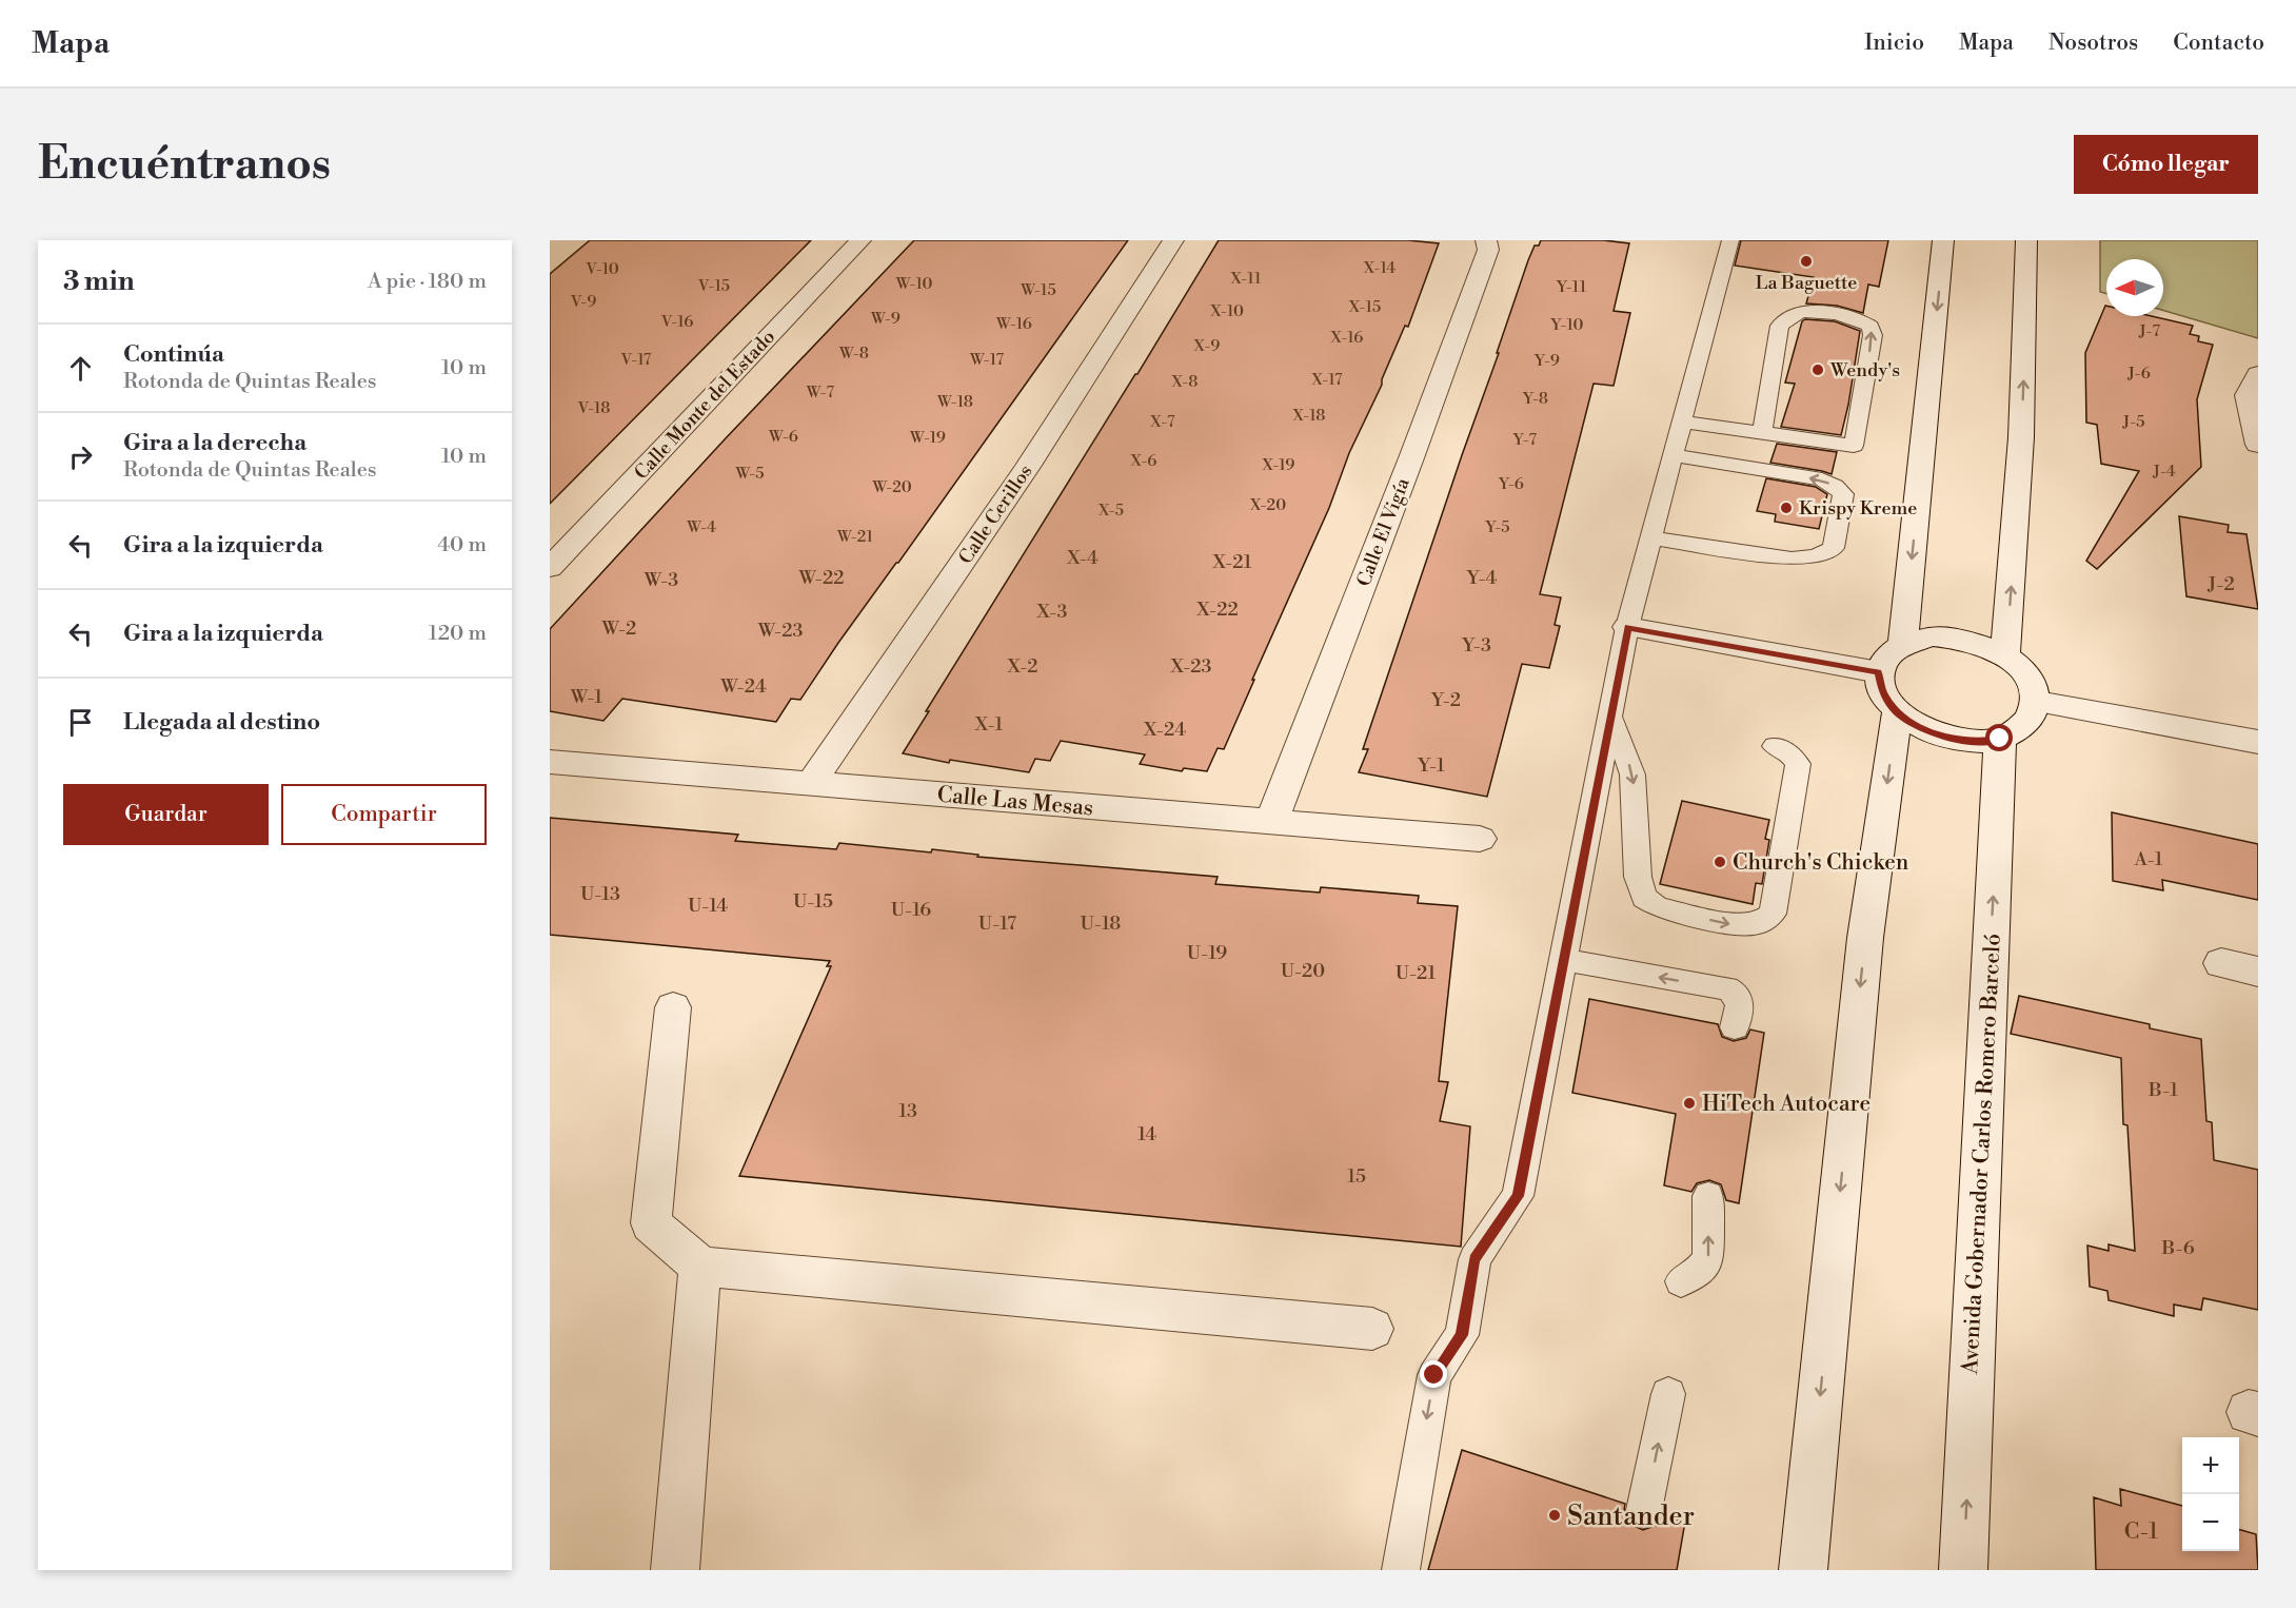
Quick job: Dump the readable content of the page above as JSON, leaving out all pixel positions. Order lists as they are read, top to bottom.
{
  "streets": {
    "street": [
      "Calle Monte del Estado",
      "Calle Cerillos",
      "Calle El Vigía",
      "Calle Las Mesas",
      "Avenida Gobernador Carlos Romero Barceló"
    ]
  },
  "crossings": [
    ["Calle Cerillos", "Calle Las Mesas"],
    ["Calle El Vigía", "Calle Las Mesas"]
  ],
  "places": [
    "La Baguette",
    "Wendy's",
    "Krispy Kreme",
    "Church's Chicken",
    "HiTech Autocare",
    "Santander"
  ],
  "house_numbers": [
    "X-14",
    "V-10",
    "X-11",
    "W-10",
    "V-15",
    "Y-11",
    "W-15",
    "V-9",
    "X-15",
    "X-10",
    "W-9",
    "V-16",
    "W-16",
    "Y-10",
    "J-7",
    "X-16",
    "X-9",
    "W-8",
    "V-17",
    "W-17",
    "Y-9",
    "J-6",
    "X-17",
    "X-8",
    "W-7",
    "Y-8",
    "W-18",
    "V-18",
    "X-18",
    "X-7",
    "J-5",
    "W-6",
    "W-19",
    "Y-7",
    "X-6",
    "X-19",
    "J-4",
    "W-5",
    "Y-6",
    "W-20",
    "X-20",
    "X-5",
    "W-4",
    "Y-5",
    "W-21",
    "X-4",
    "X-21",
    "W-22",
    "Y-4",
    "W-3",
    "J-2",
    "X-22",
    "X-3",
    "W-2",
    "W-23",
    "Y-3",
    "X-2",
    "X-23",
    "W-24",
    "W-1",
    "Y-2",
    "X-1",
    "X-24",
    "Y-1",
    "A-1",
    "U-13",
    "U-15",
    "U-14",
    "U-16",
    "U-17",
    "U-18",
    "U-19",
    "U-20",
    "U-21",
    "B-1",
    "13",
    "14",
    "15",
    "B-6",
    "C-1"
  ],
  "north": "left",
  "page": {
    "header": "Mapa",
    "nav": [
      "Inicio",
      "Mapa",
      "Nosotros",
      "Contacto"
    ],
    "buttons": [
      "Cómo llegar",
      ["Guardar", "Compartir"]
    ],
    "title": "Encuéntranos",
    "heading": ["3 min", "A pie · 180 m"],
    "list": [
      ["Continúa", "Rotonda de Quintas Reales", "10 m"],
      ["Gira a la derecha", "Rotonda de Quintas Reales", "10 m"],
      ["Gira a la izquierda", "40 m"],
      ["Gira a la izquierda", "120 m"],
      "Llegada al destino"
    ],
    "map_buttons": ["+", "−"]
  }
}
